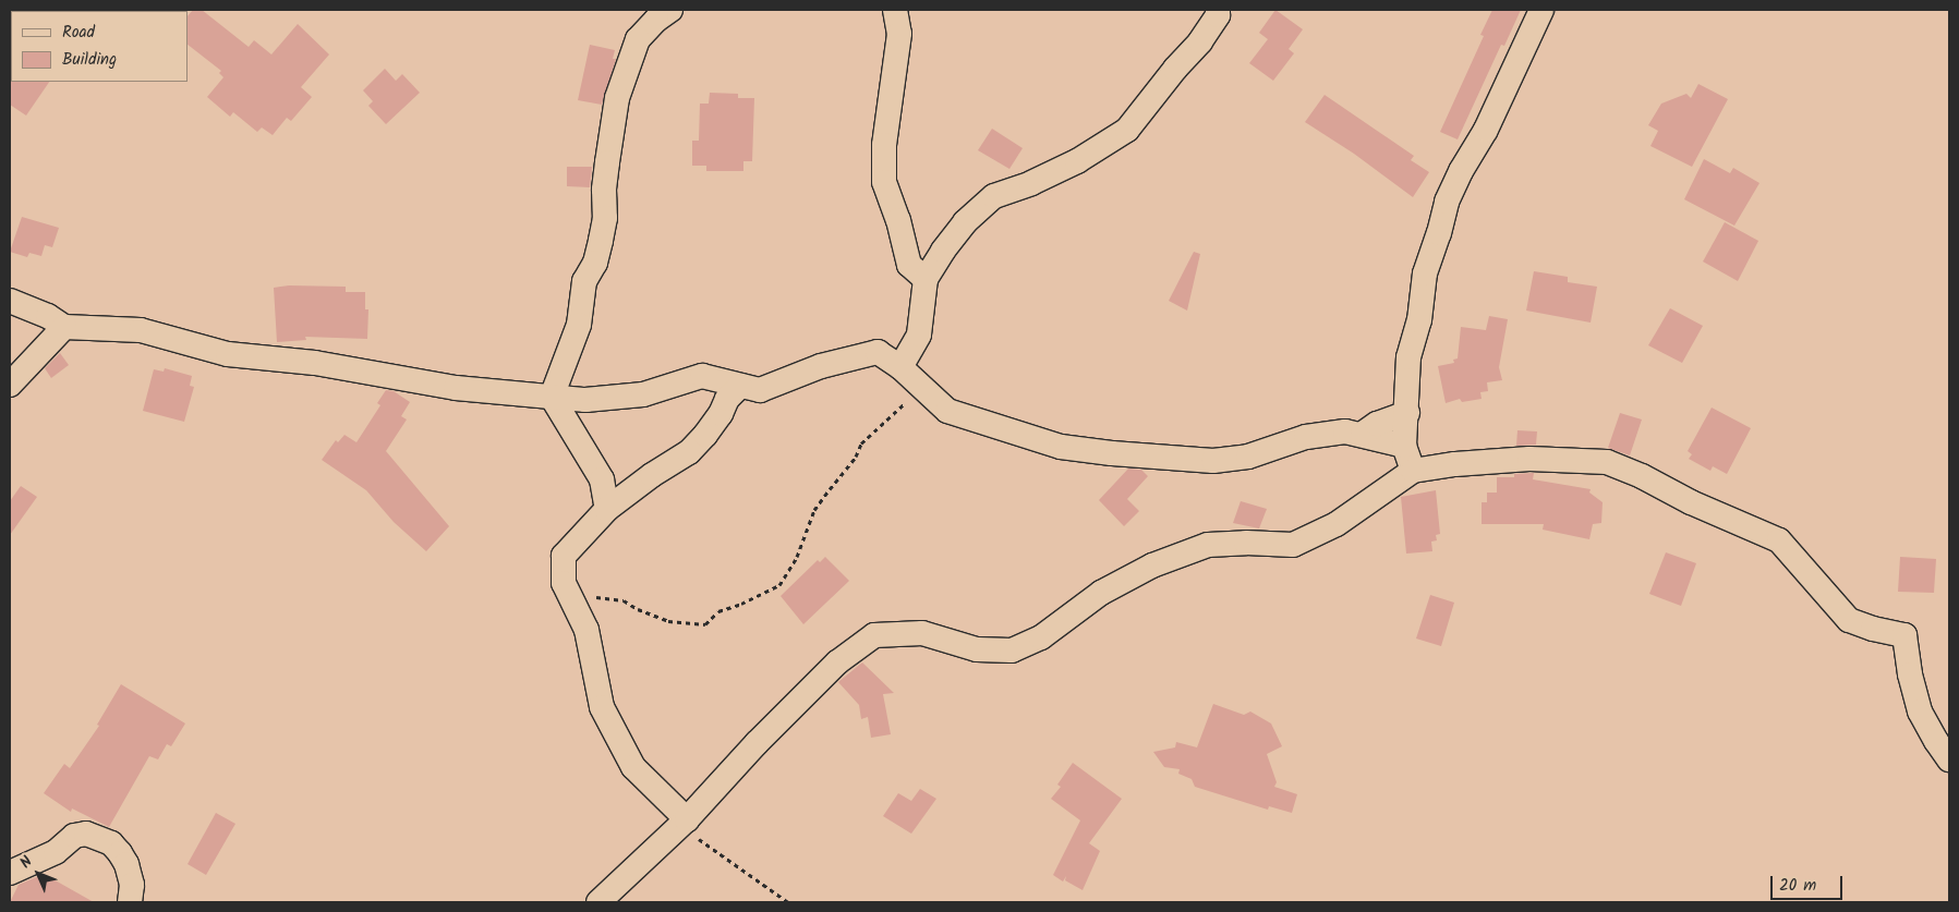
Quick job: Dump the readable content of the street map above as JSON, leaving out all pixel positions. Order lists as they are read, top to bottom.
{
  "legend": ["Road", "Building"],
  "scale_bar": "20 m",
  "north": "top left"
}
